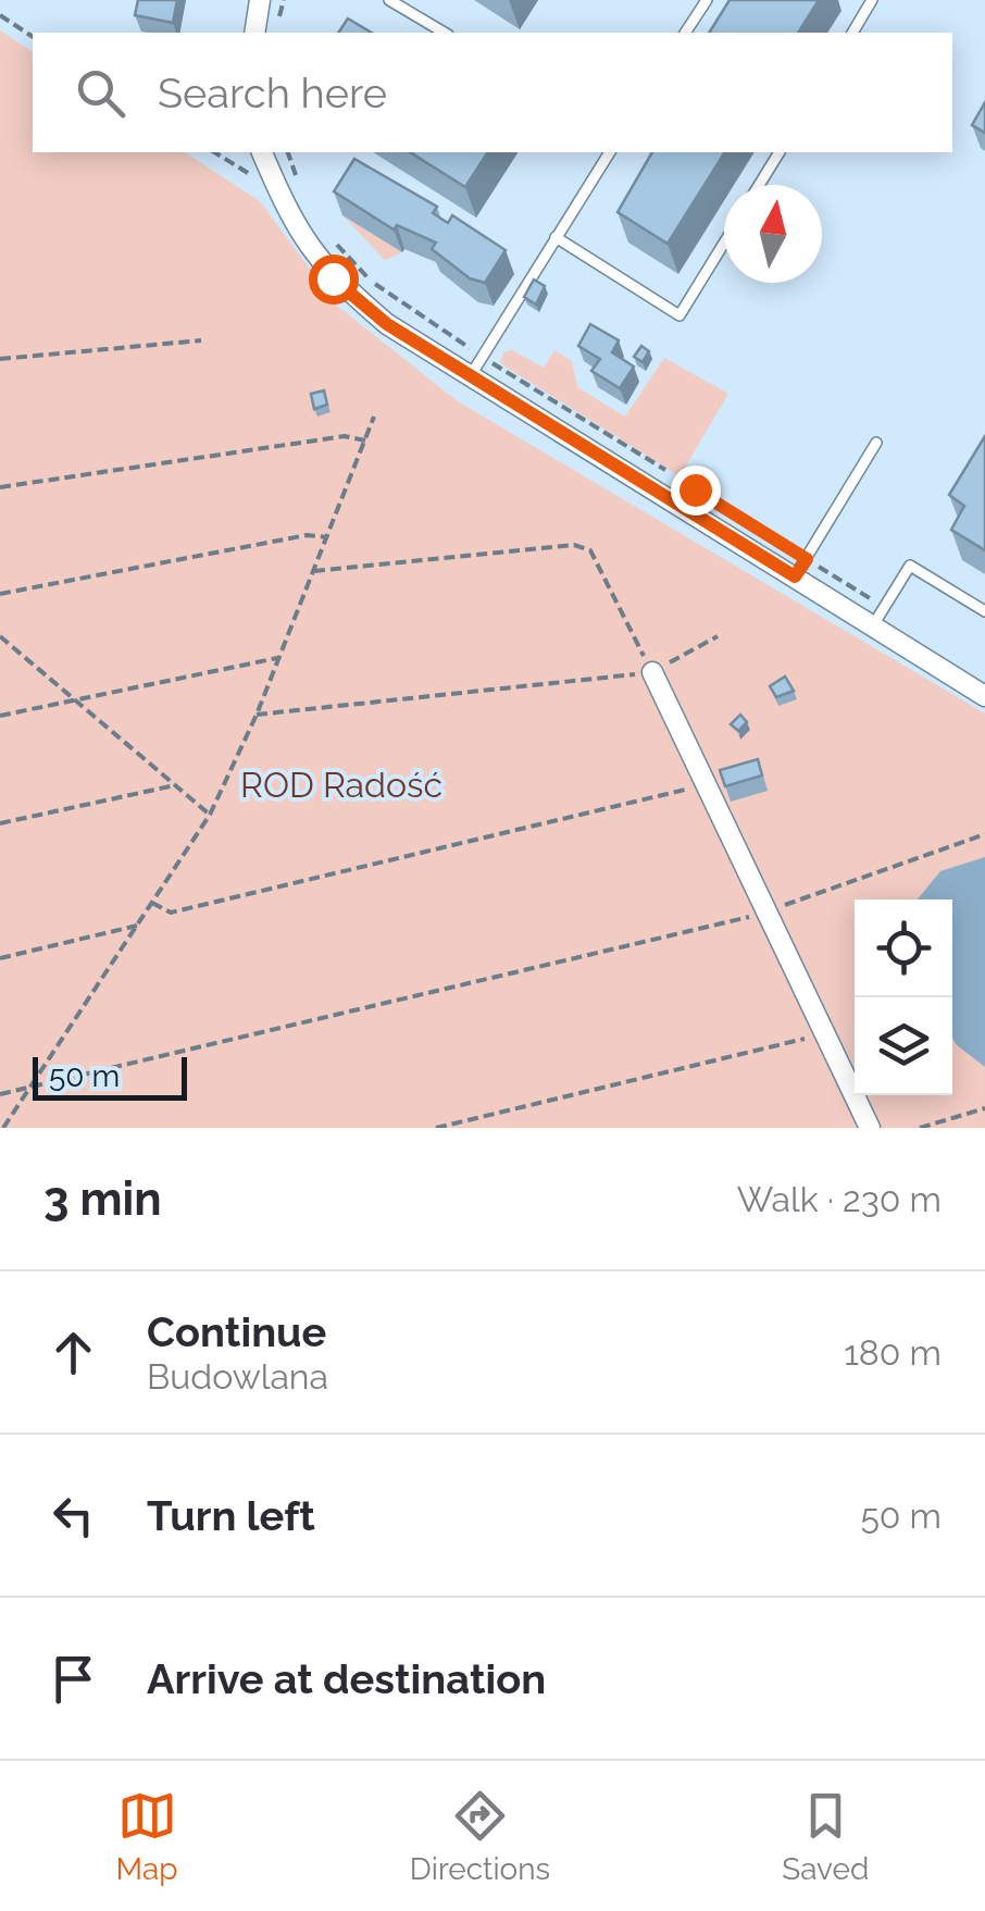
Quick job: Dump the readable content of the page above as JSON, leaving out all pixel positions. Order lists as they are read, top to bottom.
{
  "parks": ["ROD Radość"],
  "scale_bar": "50 m",
  "north": "top",
  "page": {
    "search": "Search here",
    "scale": "50 m",
    "heading": ["3 min", "Walk · 230 m"],
    "list": [
      ["Continue", "Budowlana", "180 m"],
      ["Turn left", "50 m"],
      "Arrive at destination"
    ],
    "nav": ["Map", "Directions", "Saved"]
  }
}
